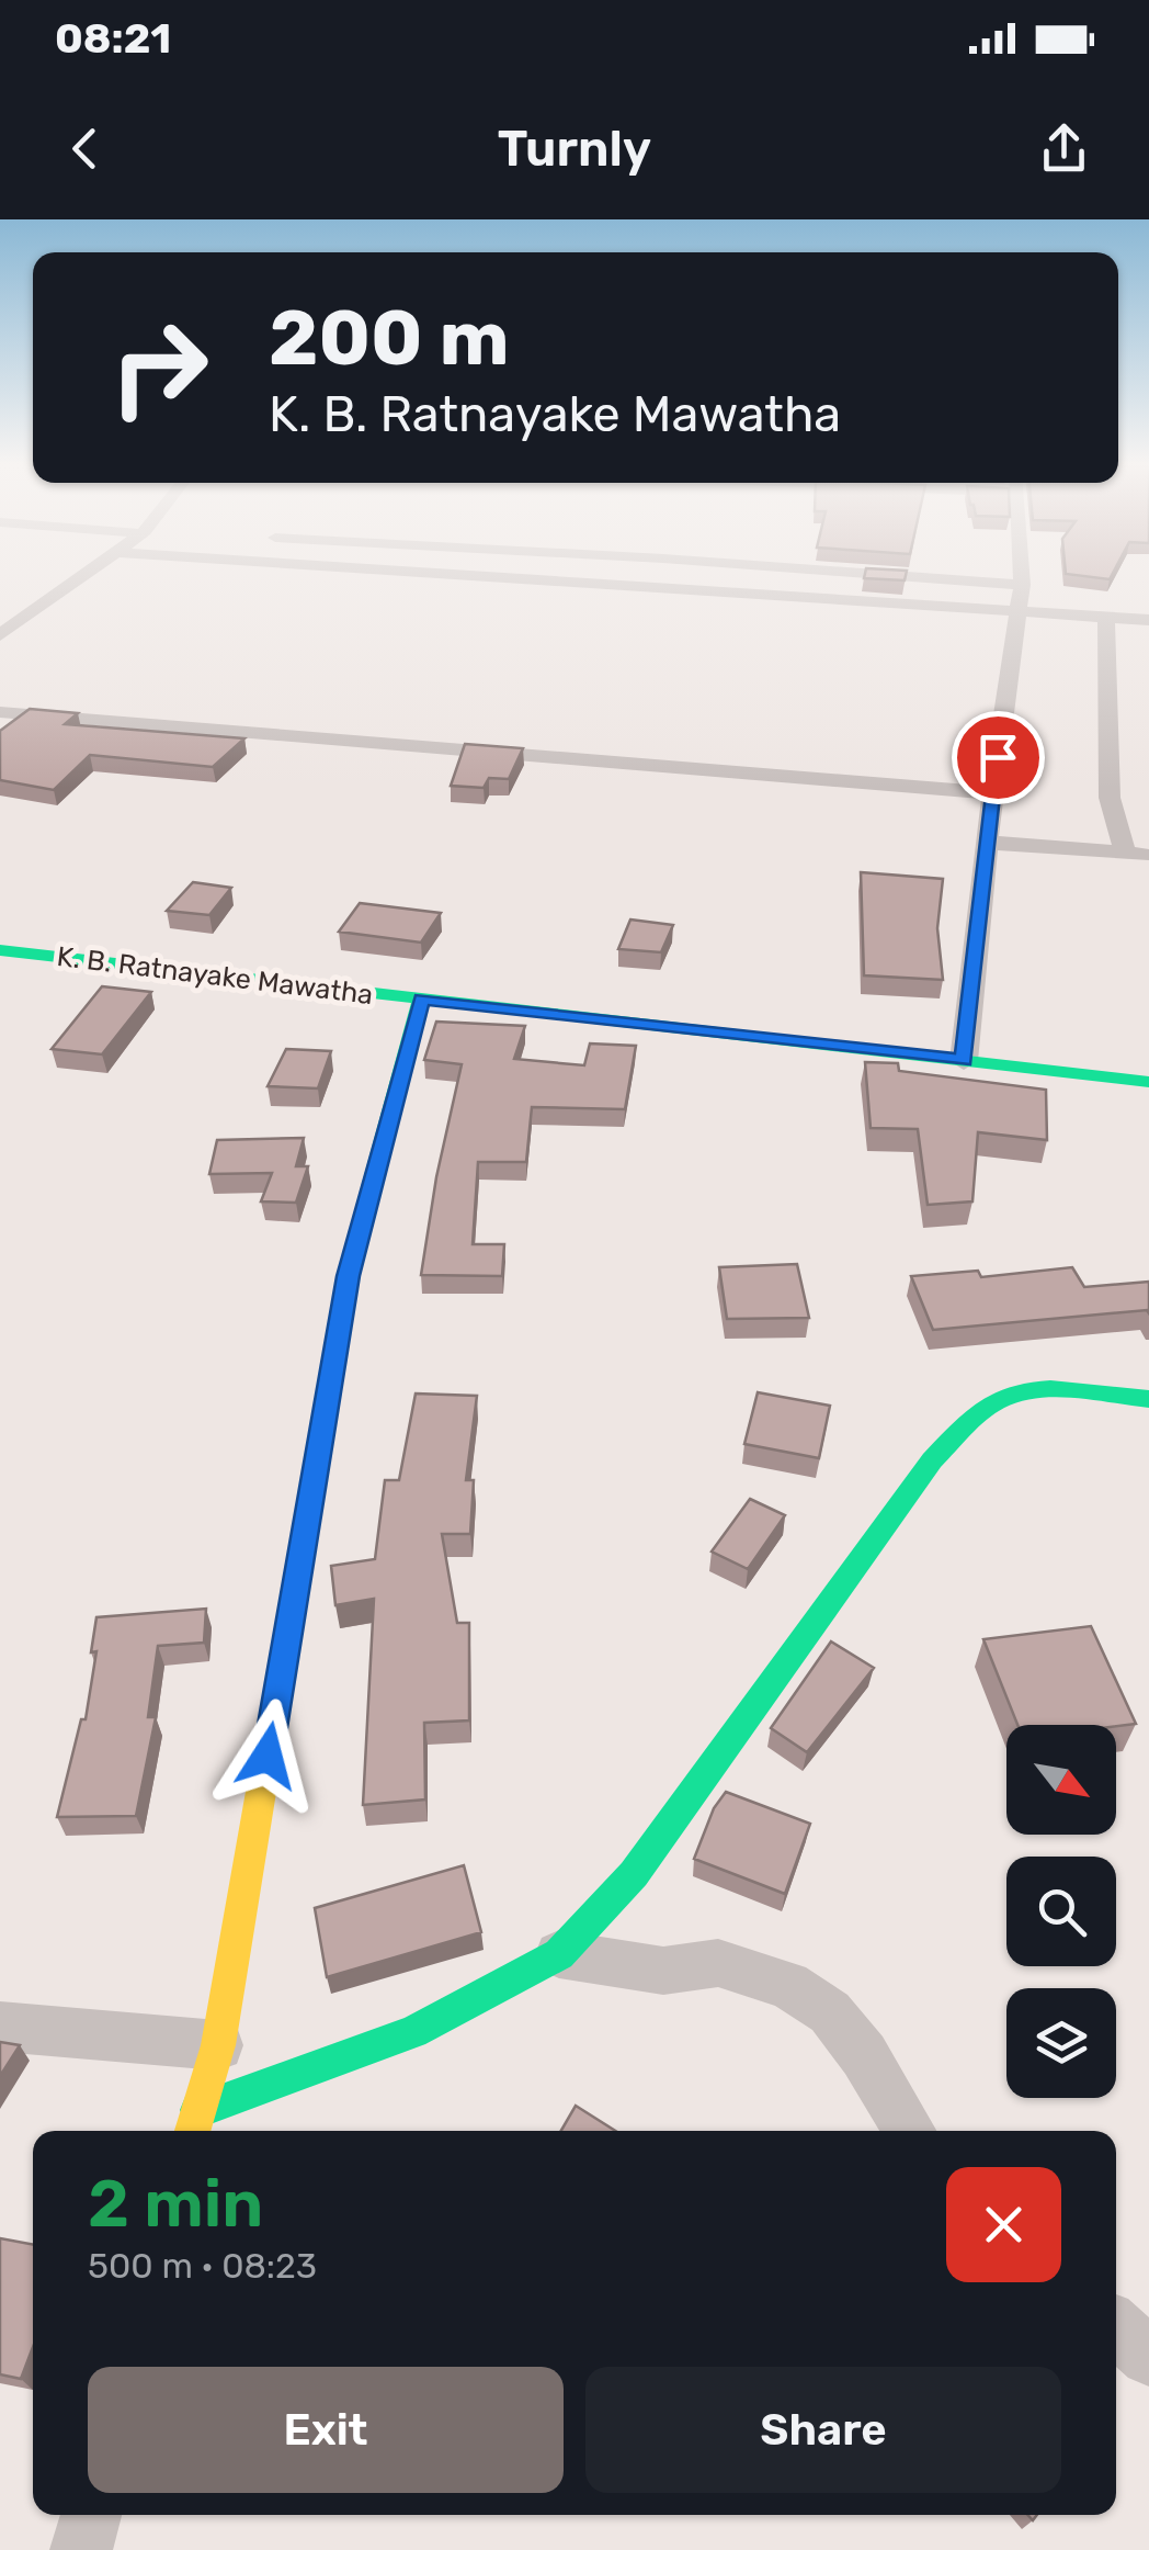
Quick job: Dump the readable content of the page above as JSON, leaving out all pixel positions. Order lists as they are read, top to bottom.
{
  "streets": {
    "main road": ["K. B. Ratnayake Mawatha"]
  },
  "north": "bottom right",
  "page": {
    "status": "08:21",
    "header": "Turnly",
    "turn": ["200 m", "K. B. Ratnayake Mawatha"],
    "heading": ["2 min", "500 m · 08:23"],
    "buttons": ["Exit", "Share"]
  }
}
